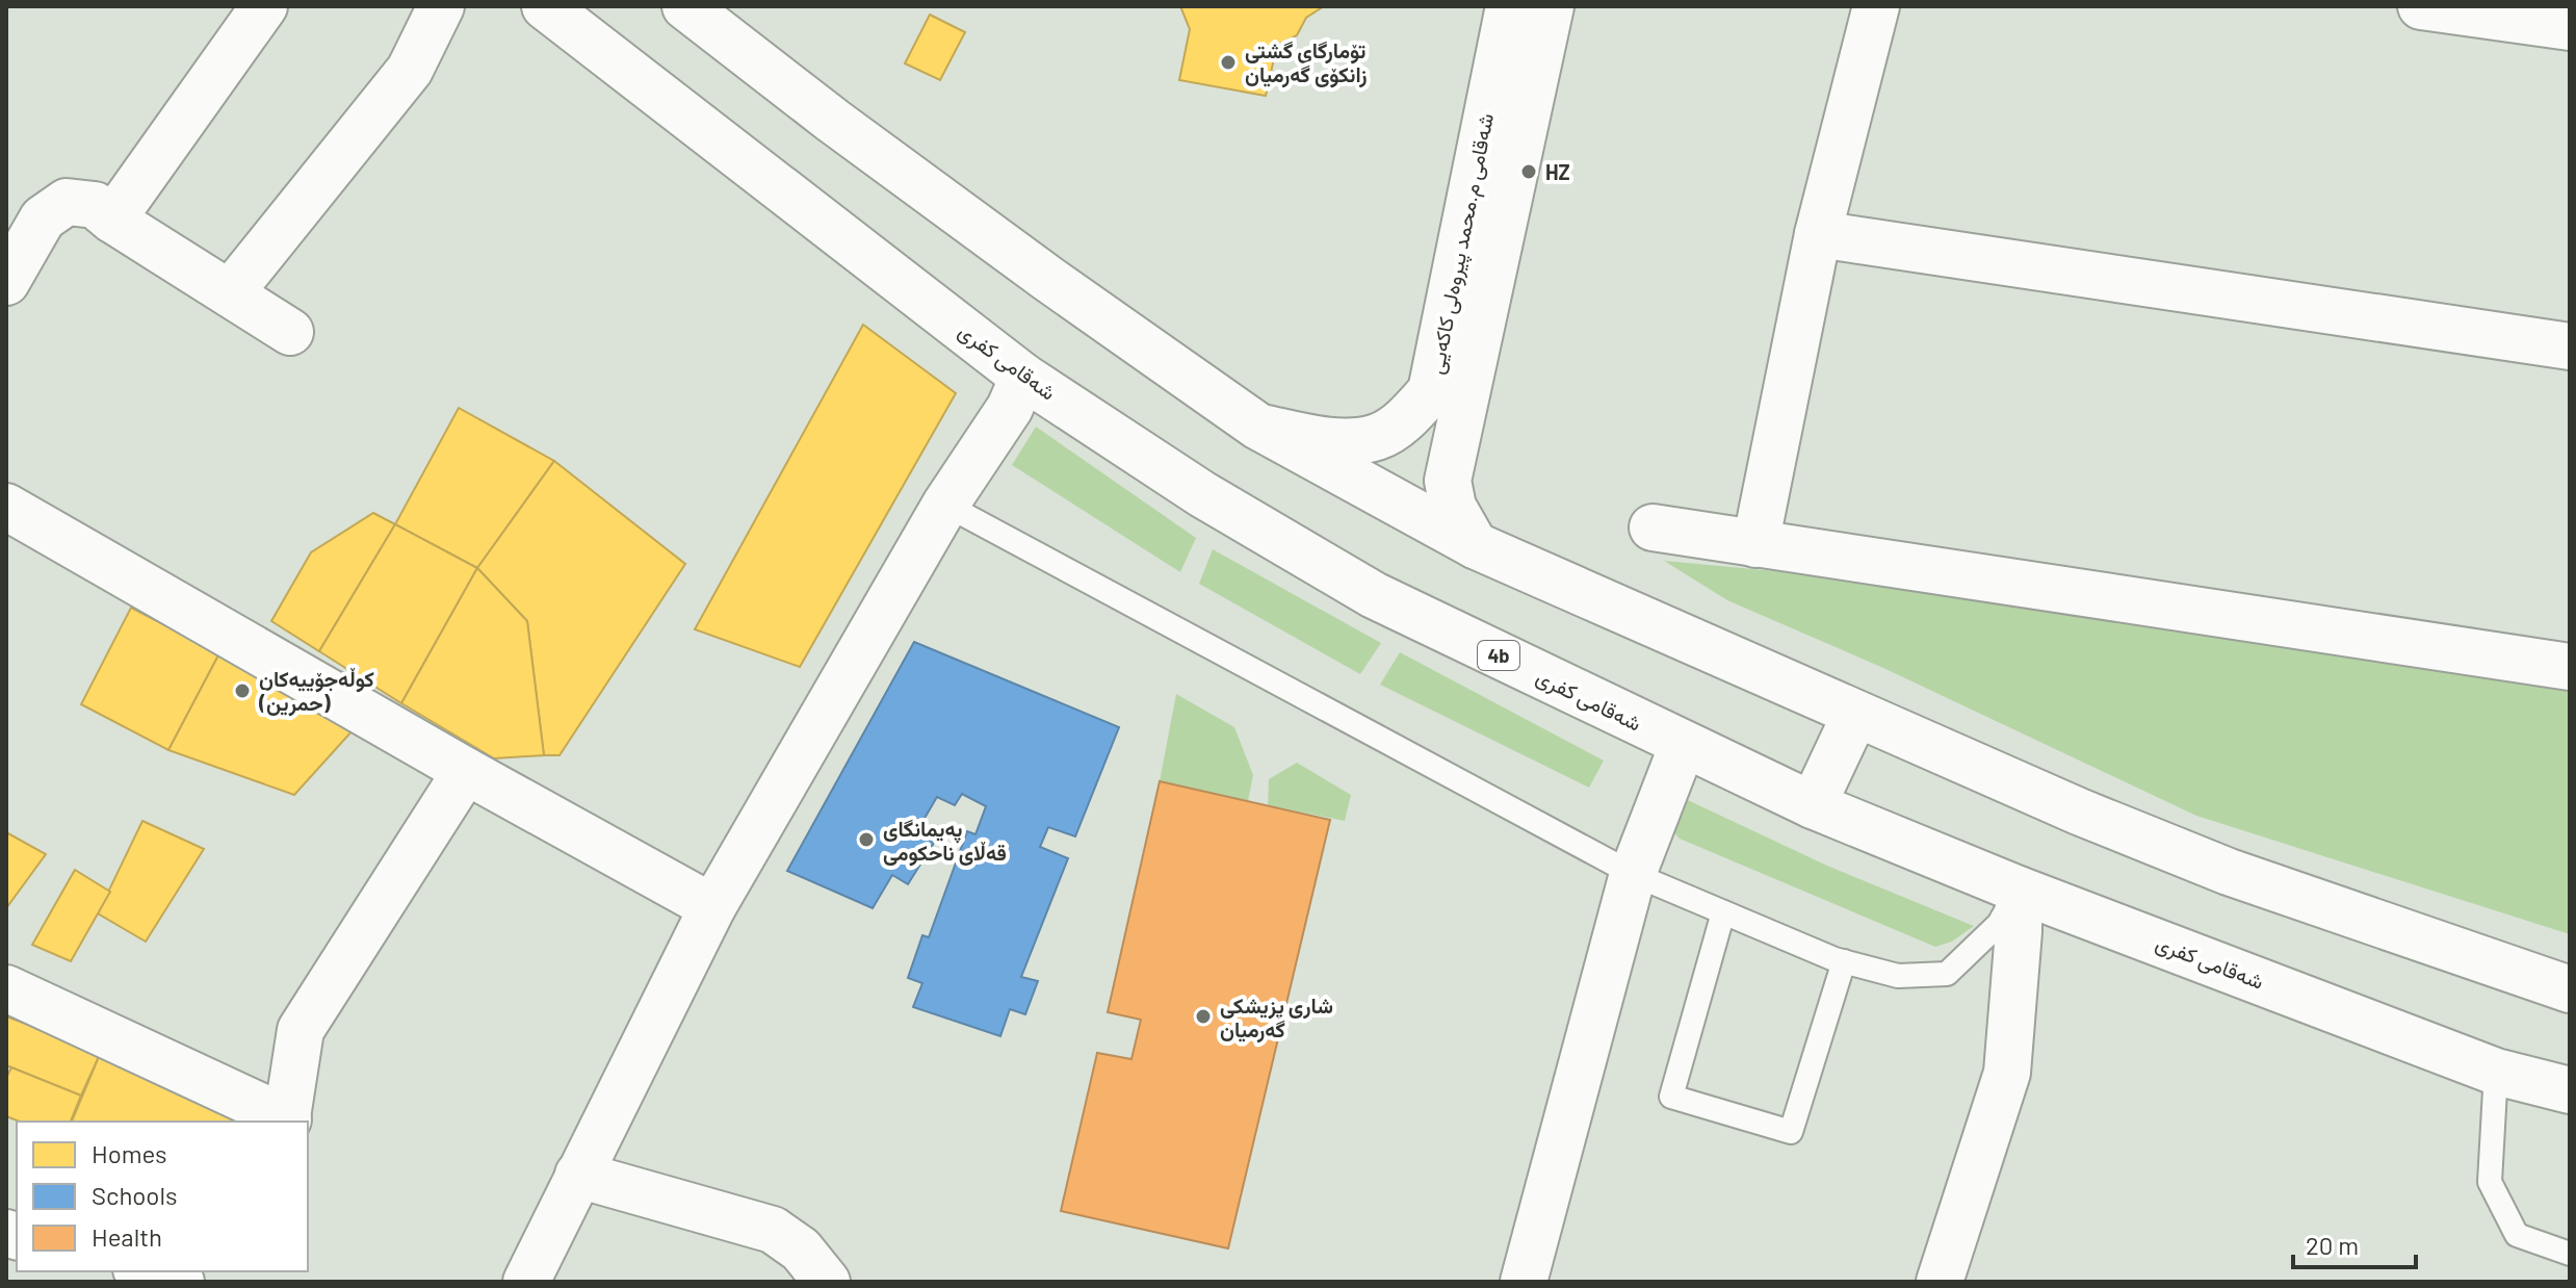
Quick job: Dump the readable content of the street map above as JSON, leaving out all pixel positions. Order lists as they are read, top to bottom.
{
  "streets": {
    "main road": ["شەقامی م.محمد پیروەلی کاکەیی", "شەقامی کفری", "4b"]
  },
  "places": [
    "تۆمارگای گشتی زانکۆی گەرمیان",
    "HZ",
    "کوڵەجۆییەکان (حمرین)",
    "پەیمانگای قەڵای ناحکومی",
    "شاری پزیشکی گەرمیان"
  ],
  "legend": ["Homes", "Schools", "Health"],
  "scale_bar": "20 m"
}
